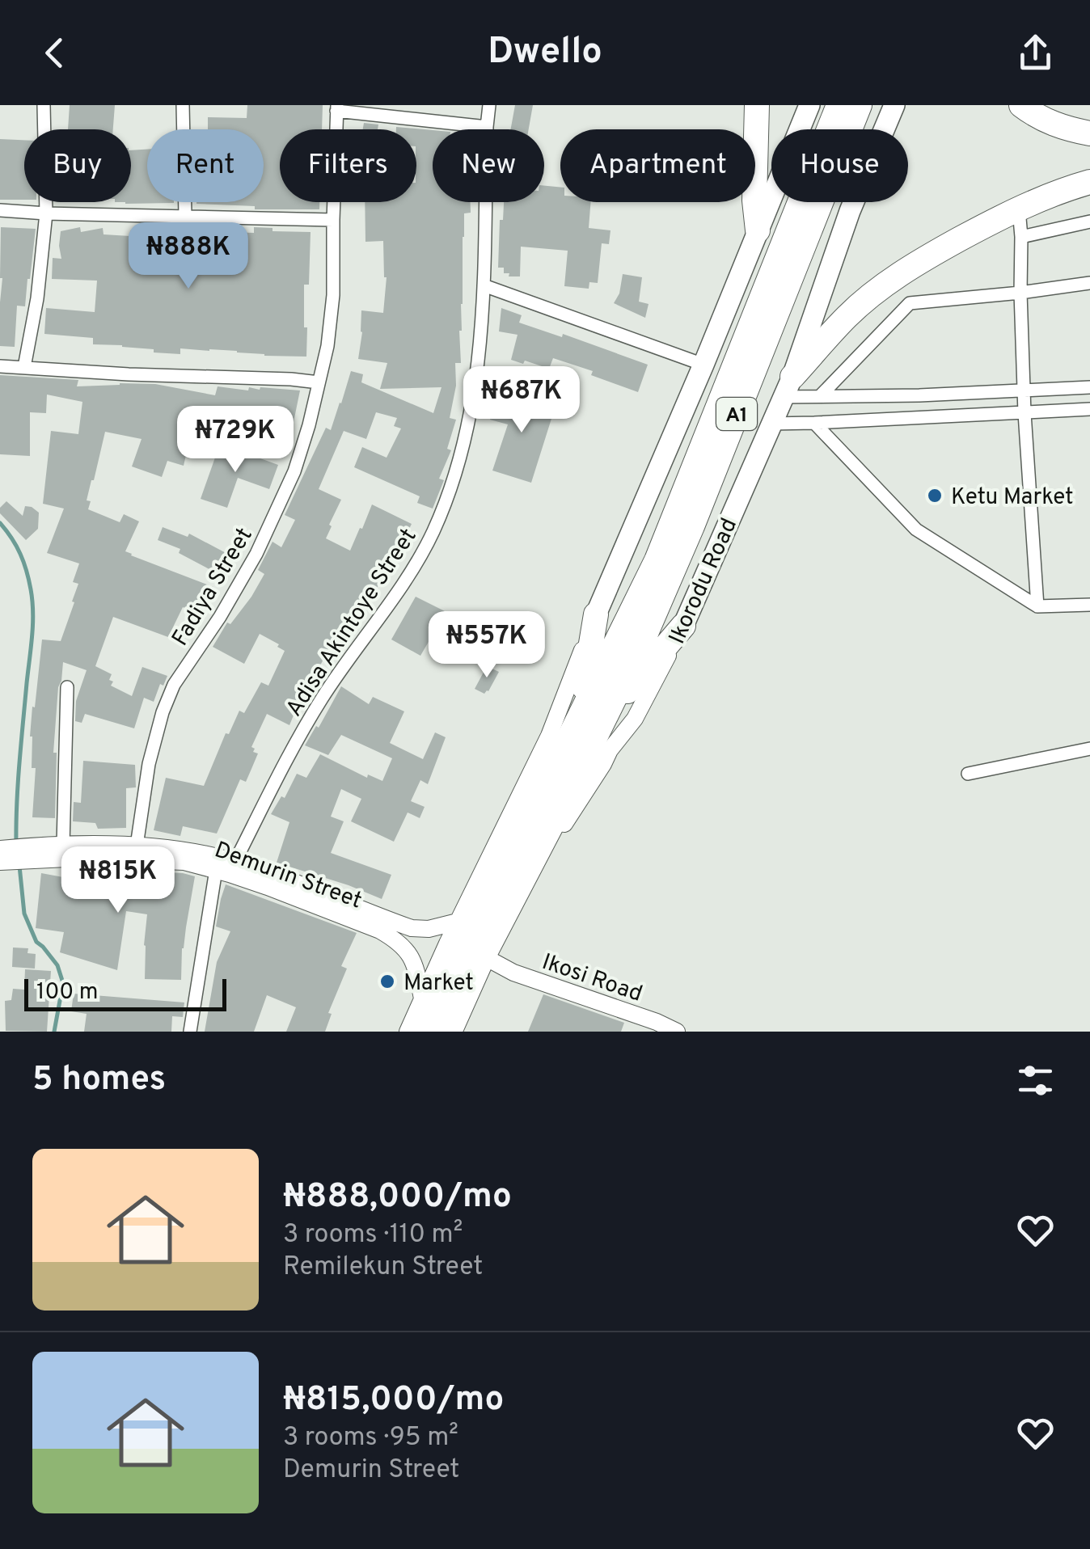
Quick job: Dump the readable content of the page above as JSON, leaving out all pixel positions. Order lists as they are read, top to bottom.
{
  "streets": {
    "highway": ["A1", "Ikorodu Road"],
    "street": [
      "Fadiya Street",
      "Adisa Akintoye Street",
      "Demurin Street",
      "Ikosi Road"
    ]
  },
  "crossings": [
    ["A1", "Demurin Street"],
    ["Ikorodu Road", "Ikosi Road"],
    ["Fadiya Street", "Demurin Street"],
    ["Adisa Akintoye Street", "Demurin Street"]
  ],
  "places": ["Ketu Market", "Market"],
  "scale_bar": "100 m",
  "page": {
    "header": "Dwello",
    "chip": [
      "Buy",
      "Rent",
      "Filters",
      "New",
      "Apartment",
      "House"
    ],
    "price": [
      "₦888K",
      "₦687K",
      "₦729K",
      "₦557K",
      "₦815K"
    ],
    "scale": "100 m",
    "heading": "5 homes",
    "list": [
      {
        "name": "₦888,000/mo",
        "note": "3 rooms · 110 m² · Remilekun Street"
      },
      {
        "name": "₦815,000/mo",
        "note": "3 rooms · 95 m² · Demurin Street"
      }
    ]
  }
}
